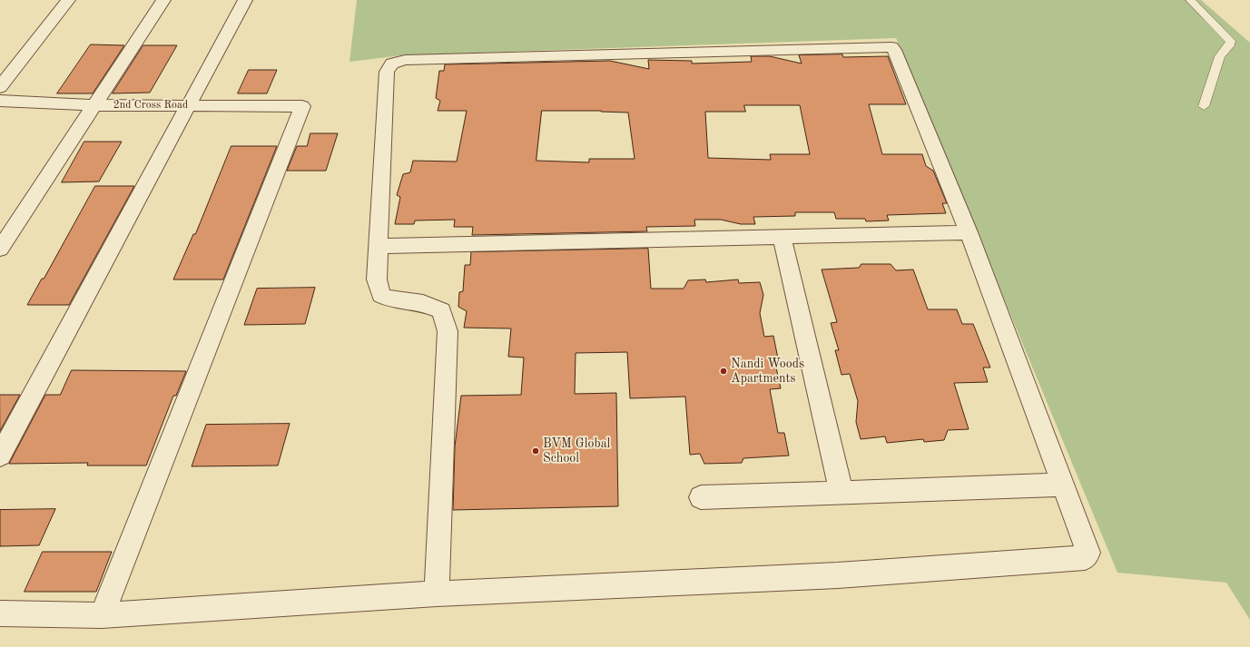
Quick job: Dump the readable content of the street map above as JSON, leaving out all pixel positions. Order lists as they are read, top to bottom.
{
  "streets": {
    "street": ["2nd Cross Road"]
  },
  "places": ["Nandi Woods Apartments", "BVM Global School"]
}
